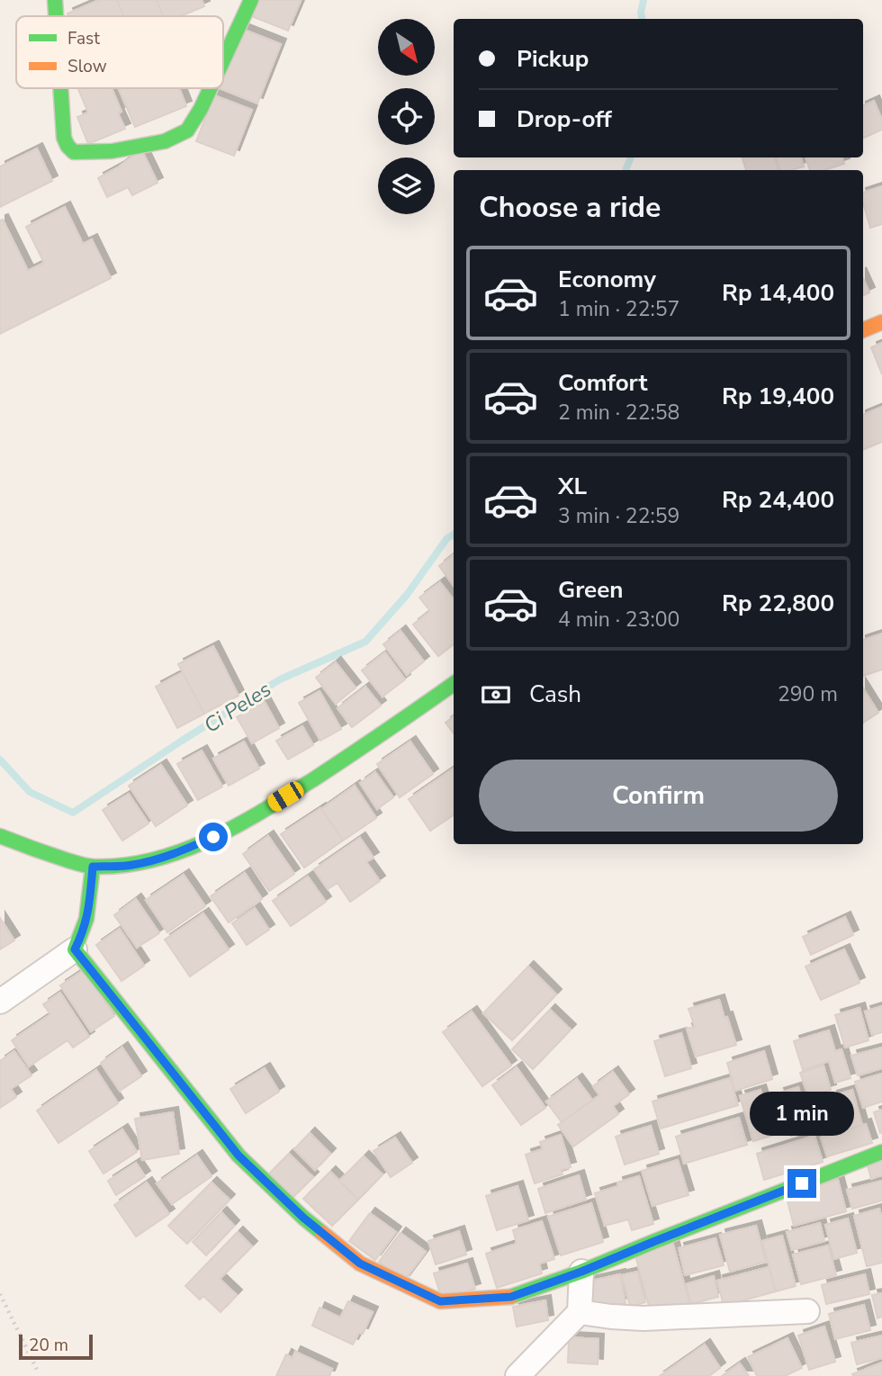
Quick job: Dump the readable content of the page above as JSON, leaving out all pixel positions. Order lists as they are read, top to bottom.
{
  "water": ["Ci Peles"],
  "legend": ["Fast", "Slow"],
  "scale_bar": "20 m",
  "north": "bottom right",
  "page": {
    "banner": ["Pickup", "Drop-off"],
    "heading": "Choose a ride",
    "list": [
      {
        "name": "Economy",
        "note": "1 min · 22:57",
        "value": "Rp 14,400"
      },
      {
        "name": "Comfort",
        "note": "2 min · 22:58",
        "value": "Rp 19,400"
      },
      {
        "name": "XL",
        "note": "3 min · 22:59",
        "value": "Rp 24,400"
      },
      {
        "name": "Green",
        "note": "4 min · 23:00",
        "value": "Rp 22,800"
      }
    ],
    "pay": ["Cash", "290 m"],
    "buttons": "Confirm",
    "bubble": "1 min",
    "scale": "20 m"
  }
}
